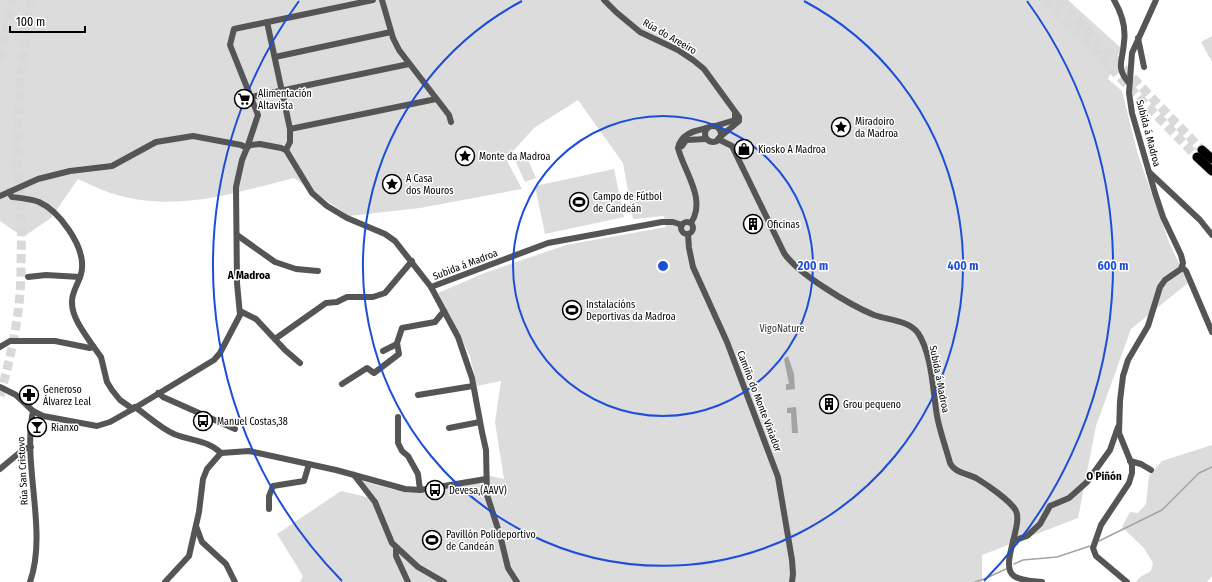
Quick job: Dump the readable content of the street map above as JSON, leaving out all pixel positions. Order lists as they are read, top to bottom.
{
  "streets": {
    "street": [
      "Rúa do Areeiro",
      "Subida á Madroa",
      "Camiño do Monte Vixiador",
      "Rúa San Cristovo"
    ]
  },
  "crossings": [
    ["Subida á Madroa", "Camiño do Monte Vixiador"]
  ],
  "districts": ["A Madroa", "O Piñón"],
  "parks": ["VigoNature"],
  "places": {
    "supermarket": ["Alimentación Altavista"],
    "place": ["Miradoiro da Madroa", "Monte da Madroa", "A Casa dos Mouros"],
    "shop": ["Kiosko A Madroa"],
    "sports": ["Campo de Fútbol de Candeán", "Instalacións Deportivas da Madroa", "Pavillón Polideportivo de Candeán"],
    "building": ["Oficinas", "Grou pequeno"],
    "pharmacy": ["Generoso Álvarez Leal"],
    "bus stop": ["Manuel Costas,38", "Devesa,(AAVV)"],
    "bar": ["Rianxo"]
  },
  "scale_bar": "100 m",
  "rings": ["200 m", "400 m", "600 m"]
}
